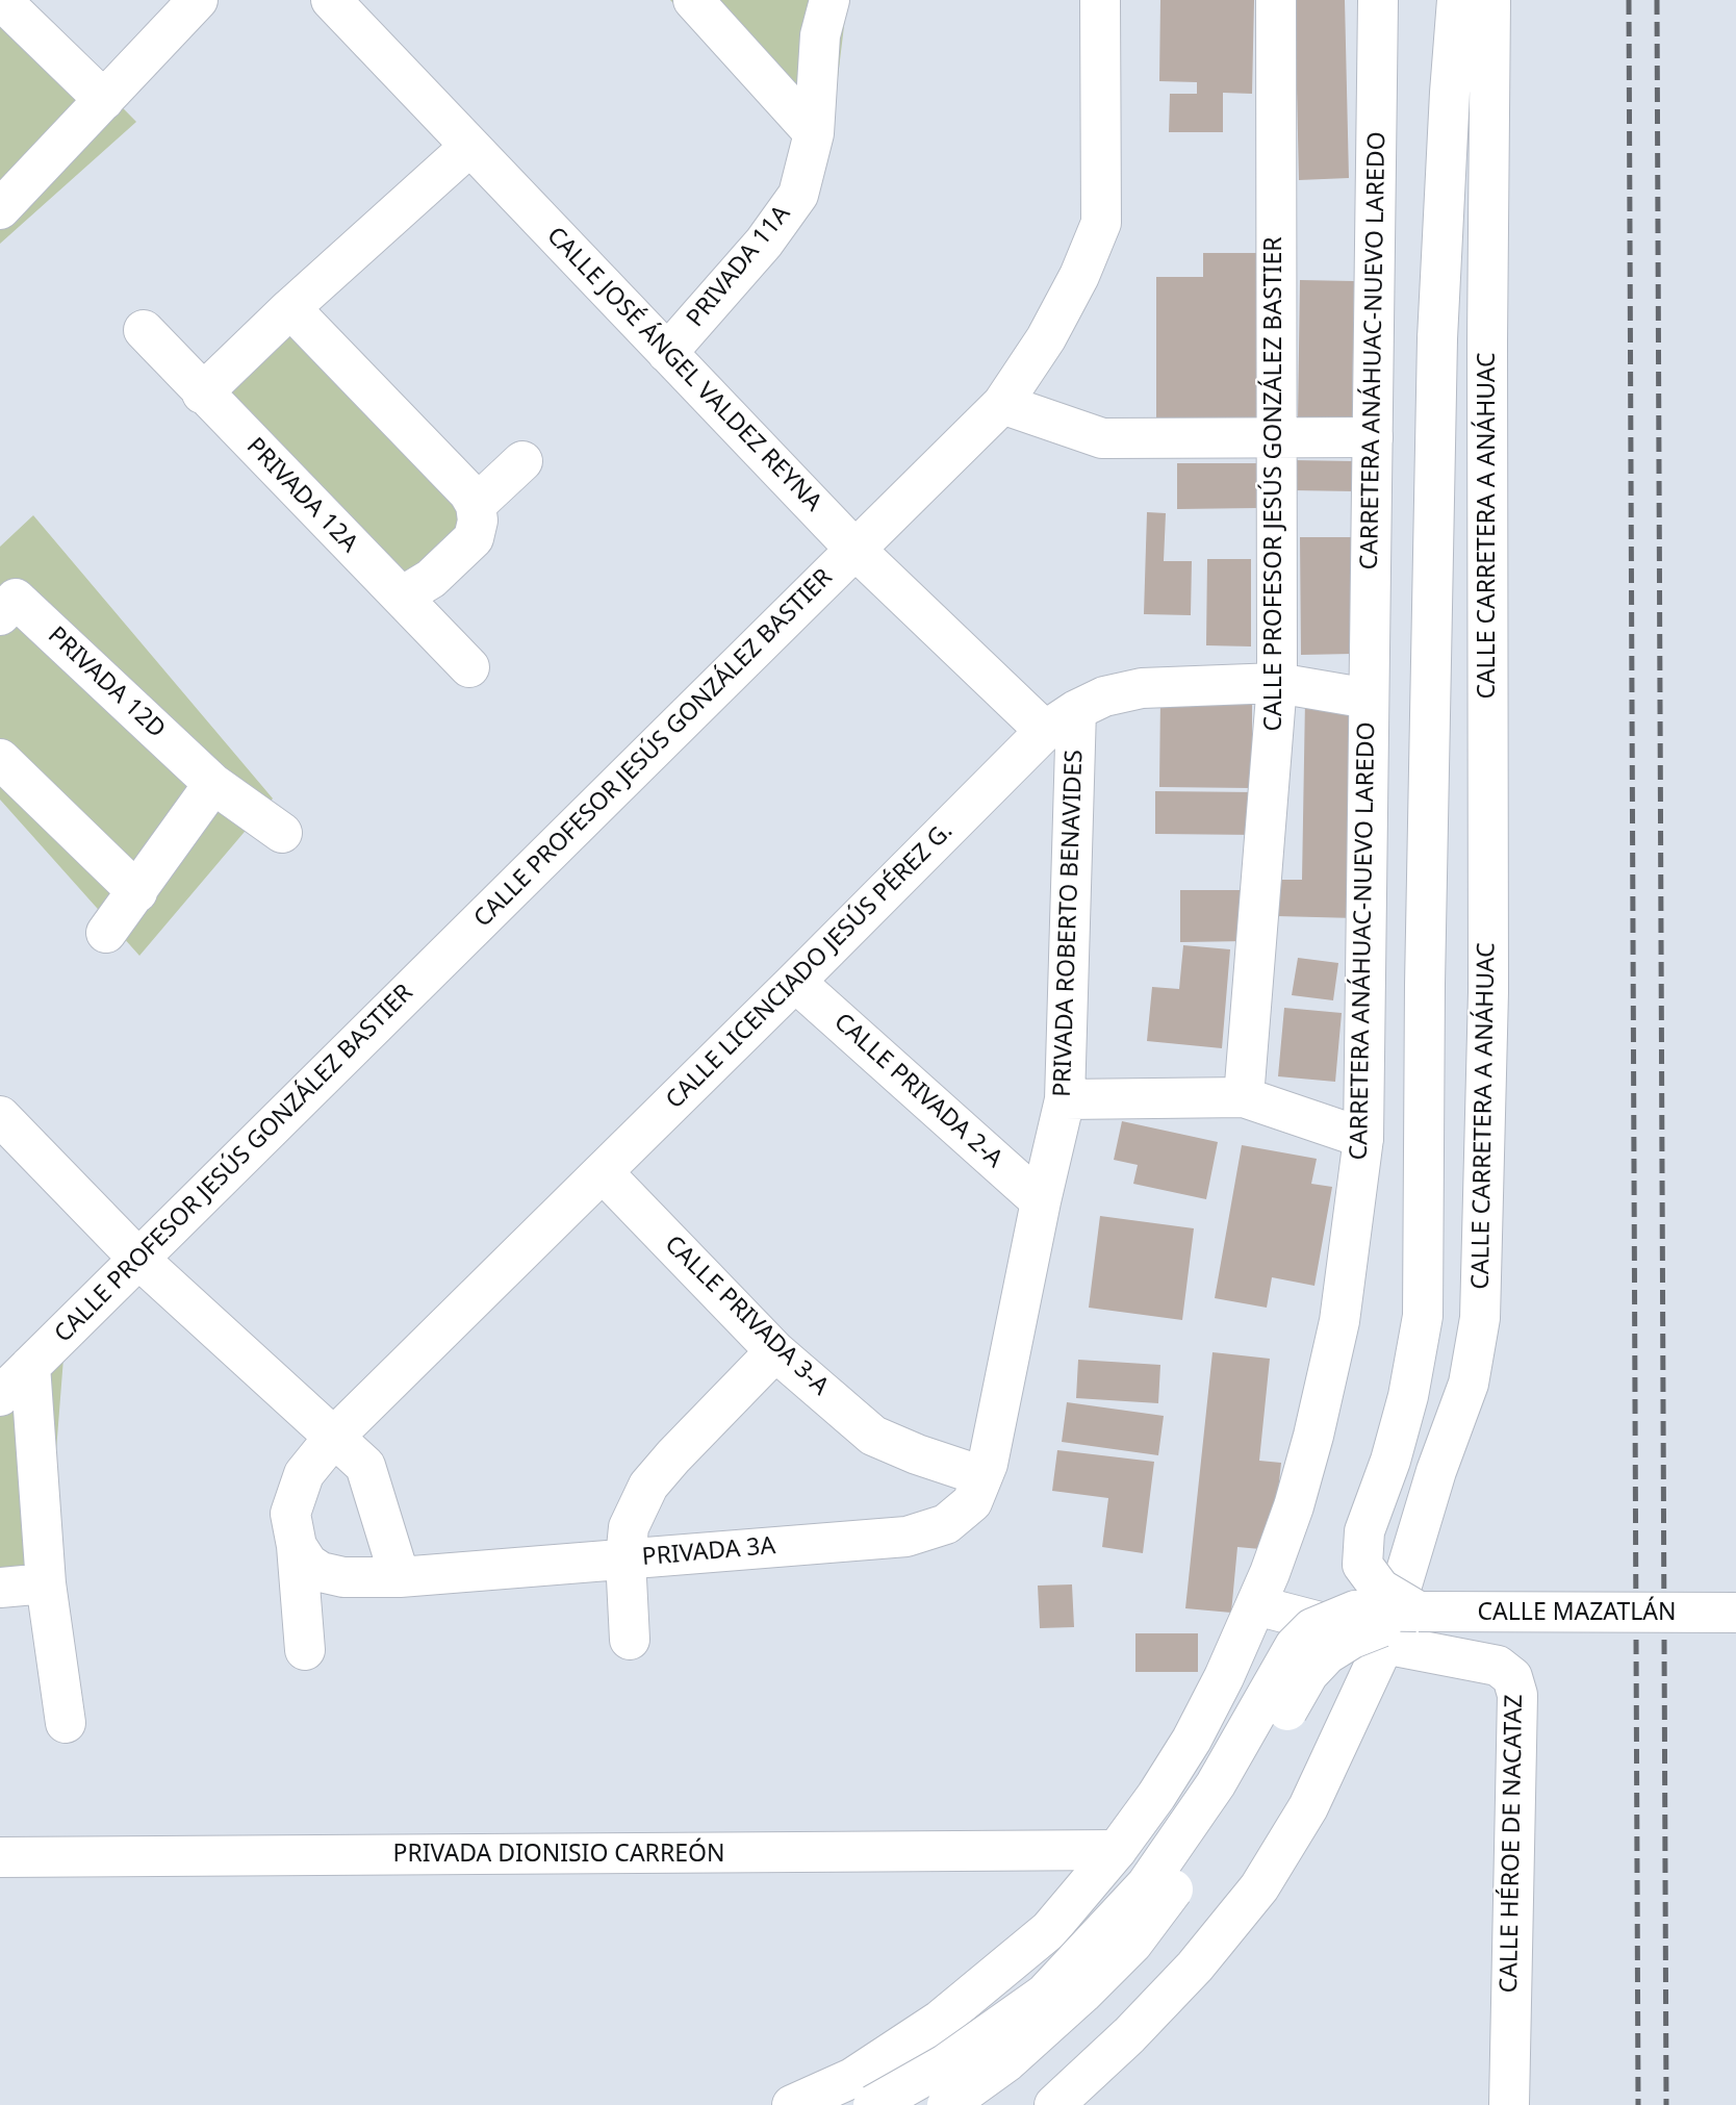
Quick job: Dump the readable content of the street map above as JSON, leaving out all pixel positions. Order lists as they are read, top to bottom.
{
  "streets": {
    "street": [
      "PRIVADA 11A",
      "CARRETERA ANÁHUAC-NUEVO LAREDO",
      "CALLE JOSÉ ÁNGEL VALDEZ REYNA",
      "CALLE PROFESOR JESÚS GONZÁLEZ BASTIER",
      "PRIVADA 12A",
      "CALLE CARRETERA A ANÁHUAC",
      "PRIVADA 12D",
      "PRIVADA ROBERTO BENAVIDES",
      "CALLE LICENCIADO JESÚS PÉREZ G.",
      "CALLE PRIVADA 2-A",
      "CALLE PRIVADA 3-A",
      "PRIVADA 3A",
      "CALLE MAZATLÁN",
      "CALLE HÉROE DE NACATAZ",
      "PRIVADA DIONISIO CARREÓN"
    ]
  },
  "crossings": [
    ["PRIVADA 11A", "CALLE JOSÉ ÁNGEL VALDEZ REYNA"],
    ["CARRETERA ANÁHUAC-NUEVO LAREDO", "CALLE LICENCIADO JESÚS PÉREZ G."],
    ["CARRETERA ANÁHUAC-NUEVO LAREDO", "CALLE HÉROE DE NACATAZ"],
    ["CARRETERA ANÁHUAC-NUEVO LAREDO", "PRIVADA DIONISIO CARREÓN"],
    ["CALLE JOSÉ ÁNGEL VALDEZ REYNA", "CALLE PROFESOR JESÚS GONZÁLEZ BASTIER"],
    ["CALLE JOSÉ ÁNGEL VALDEZ REYNA", "PRIVADA ROBERTO BENAVIDES"],
    ["CALLE JOSÉ ÁNGEL VALDEZ REYNA", "CALLE LICENCIADO JESÚS PÉREZ G."],
    ["CALLE PROFESOR JESÚS GONZÁLEZ BASTIER", "CALLE LICENCIADO JESÚS PÉREZ G."],
    ["CALLE CARRETERA A ANÁHUAC", "CALLE HÉROE DE NACATAZ"],
    ["PRIVADA ROBERTO BENAVIDES", "CALLE LICENCIADO JESÚS PÉREZ G."],
    ["PRIVADA ROBERTO BENAVIDES", "CALLE PRIVADA 2-A"],
    ["PRIVADA ROBERTO BENAVIDES", "CALLE PRIVADA 3-A"],
    ["PRIVADA ROBERTO BENAVIDES", "PRIVADA 3A"],
    ["CALLE LICENCIADO JESÚS PÉREZ G.", "CALLE PRIVADA 2-A"],
    ["CALLE LICENCIADO JESÚS PÉREZ G.", "CALLE PRIVADA 3-A"],
    ["CALLE PRIVADA 3-A", "PRIVADA 3A"]
  ]
}
